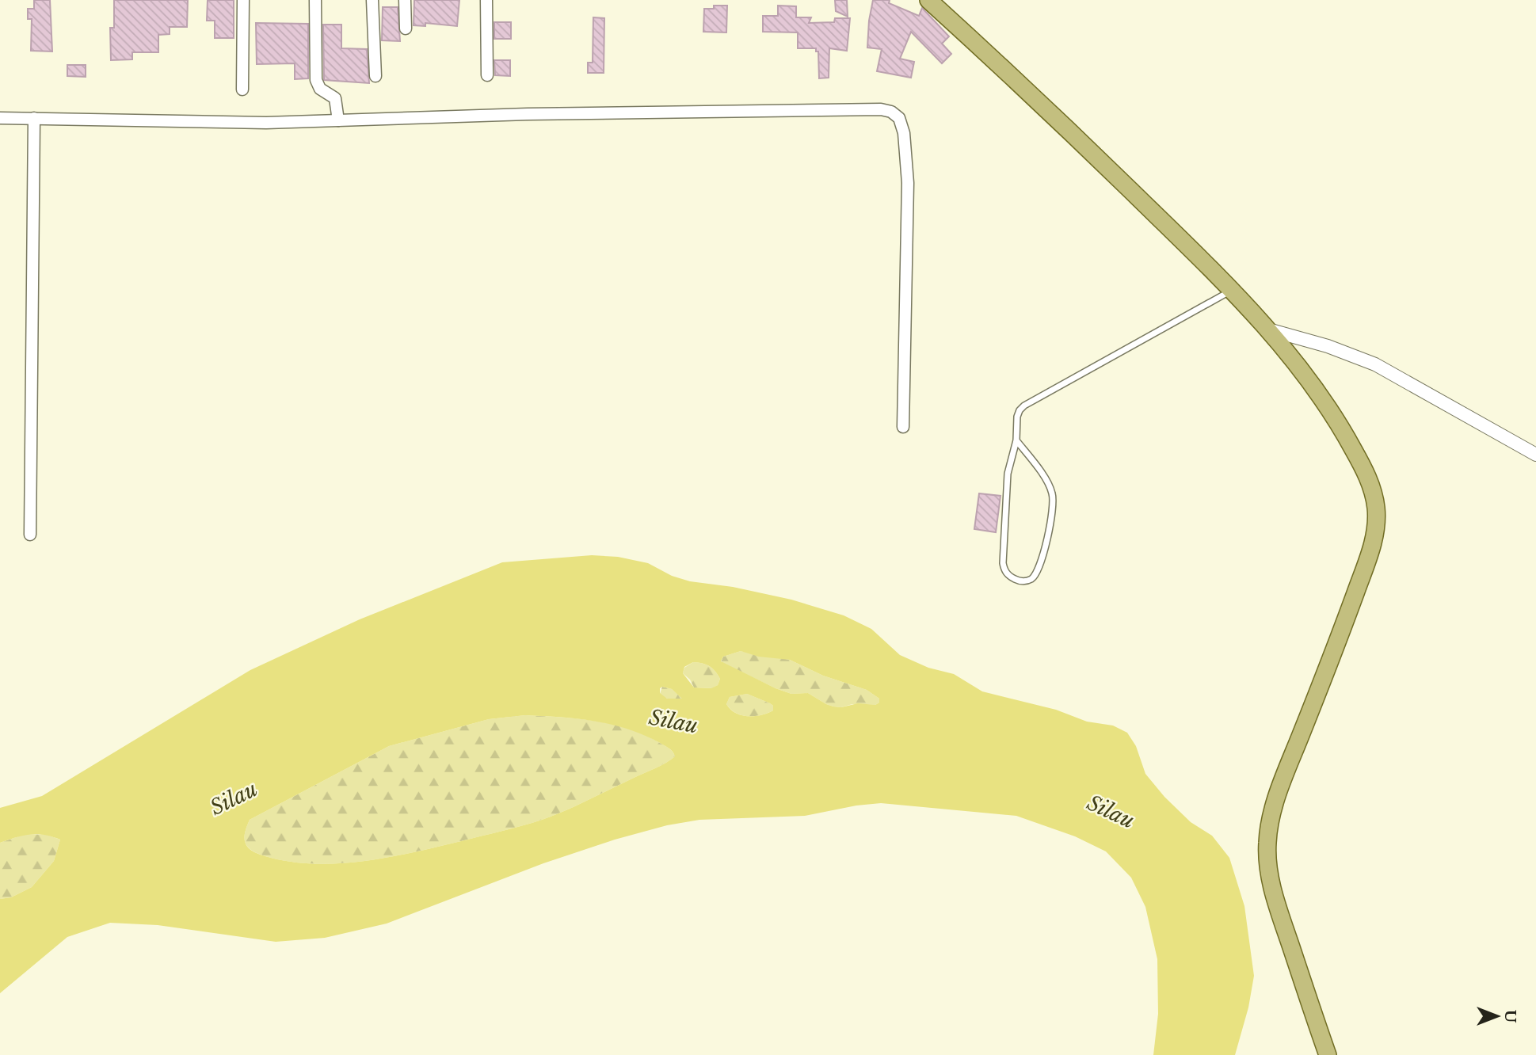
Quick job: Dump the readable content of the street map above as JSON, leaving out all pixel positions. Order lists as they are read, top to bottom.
{
  "water": ["Silau"],
  "north": "right"
}
